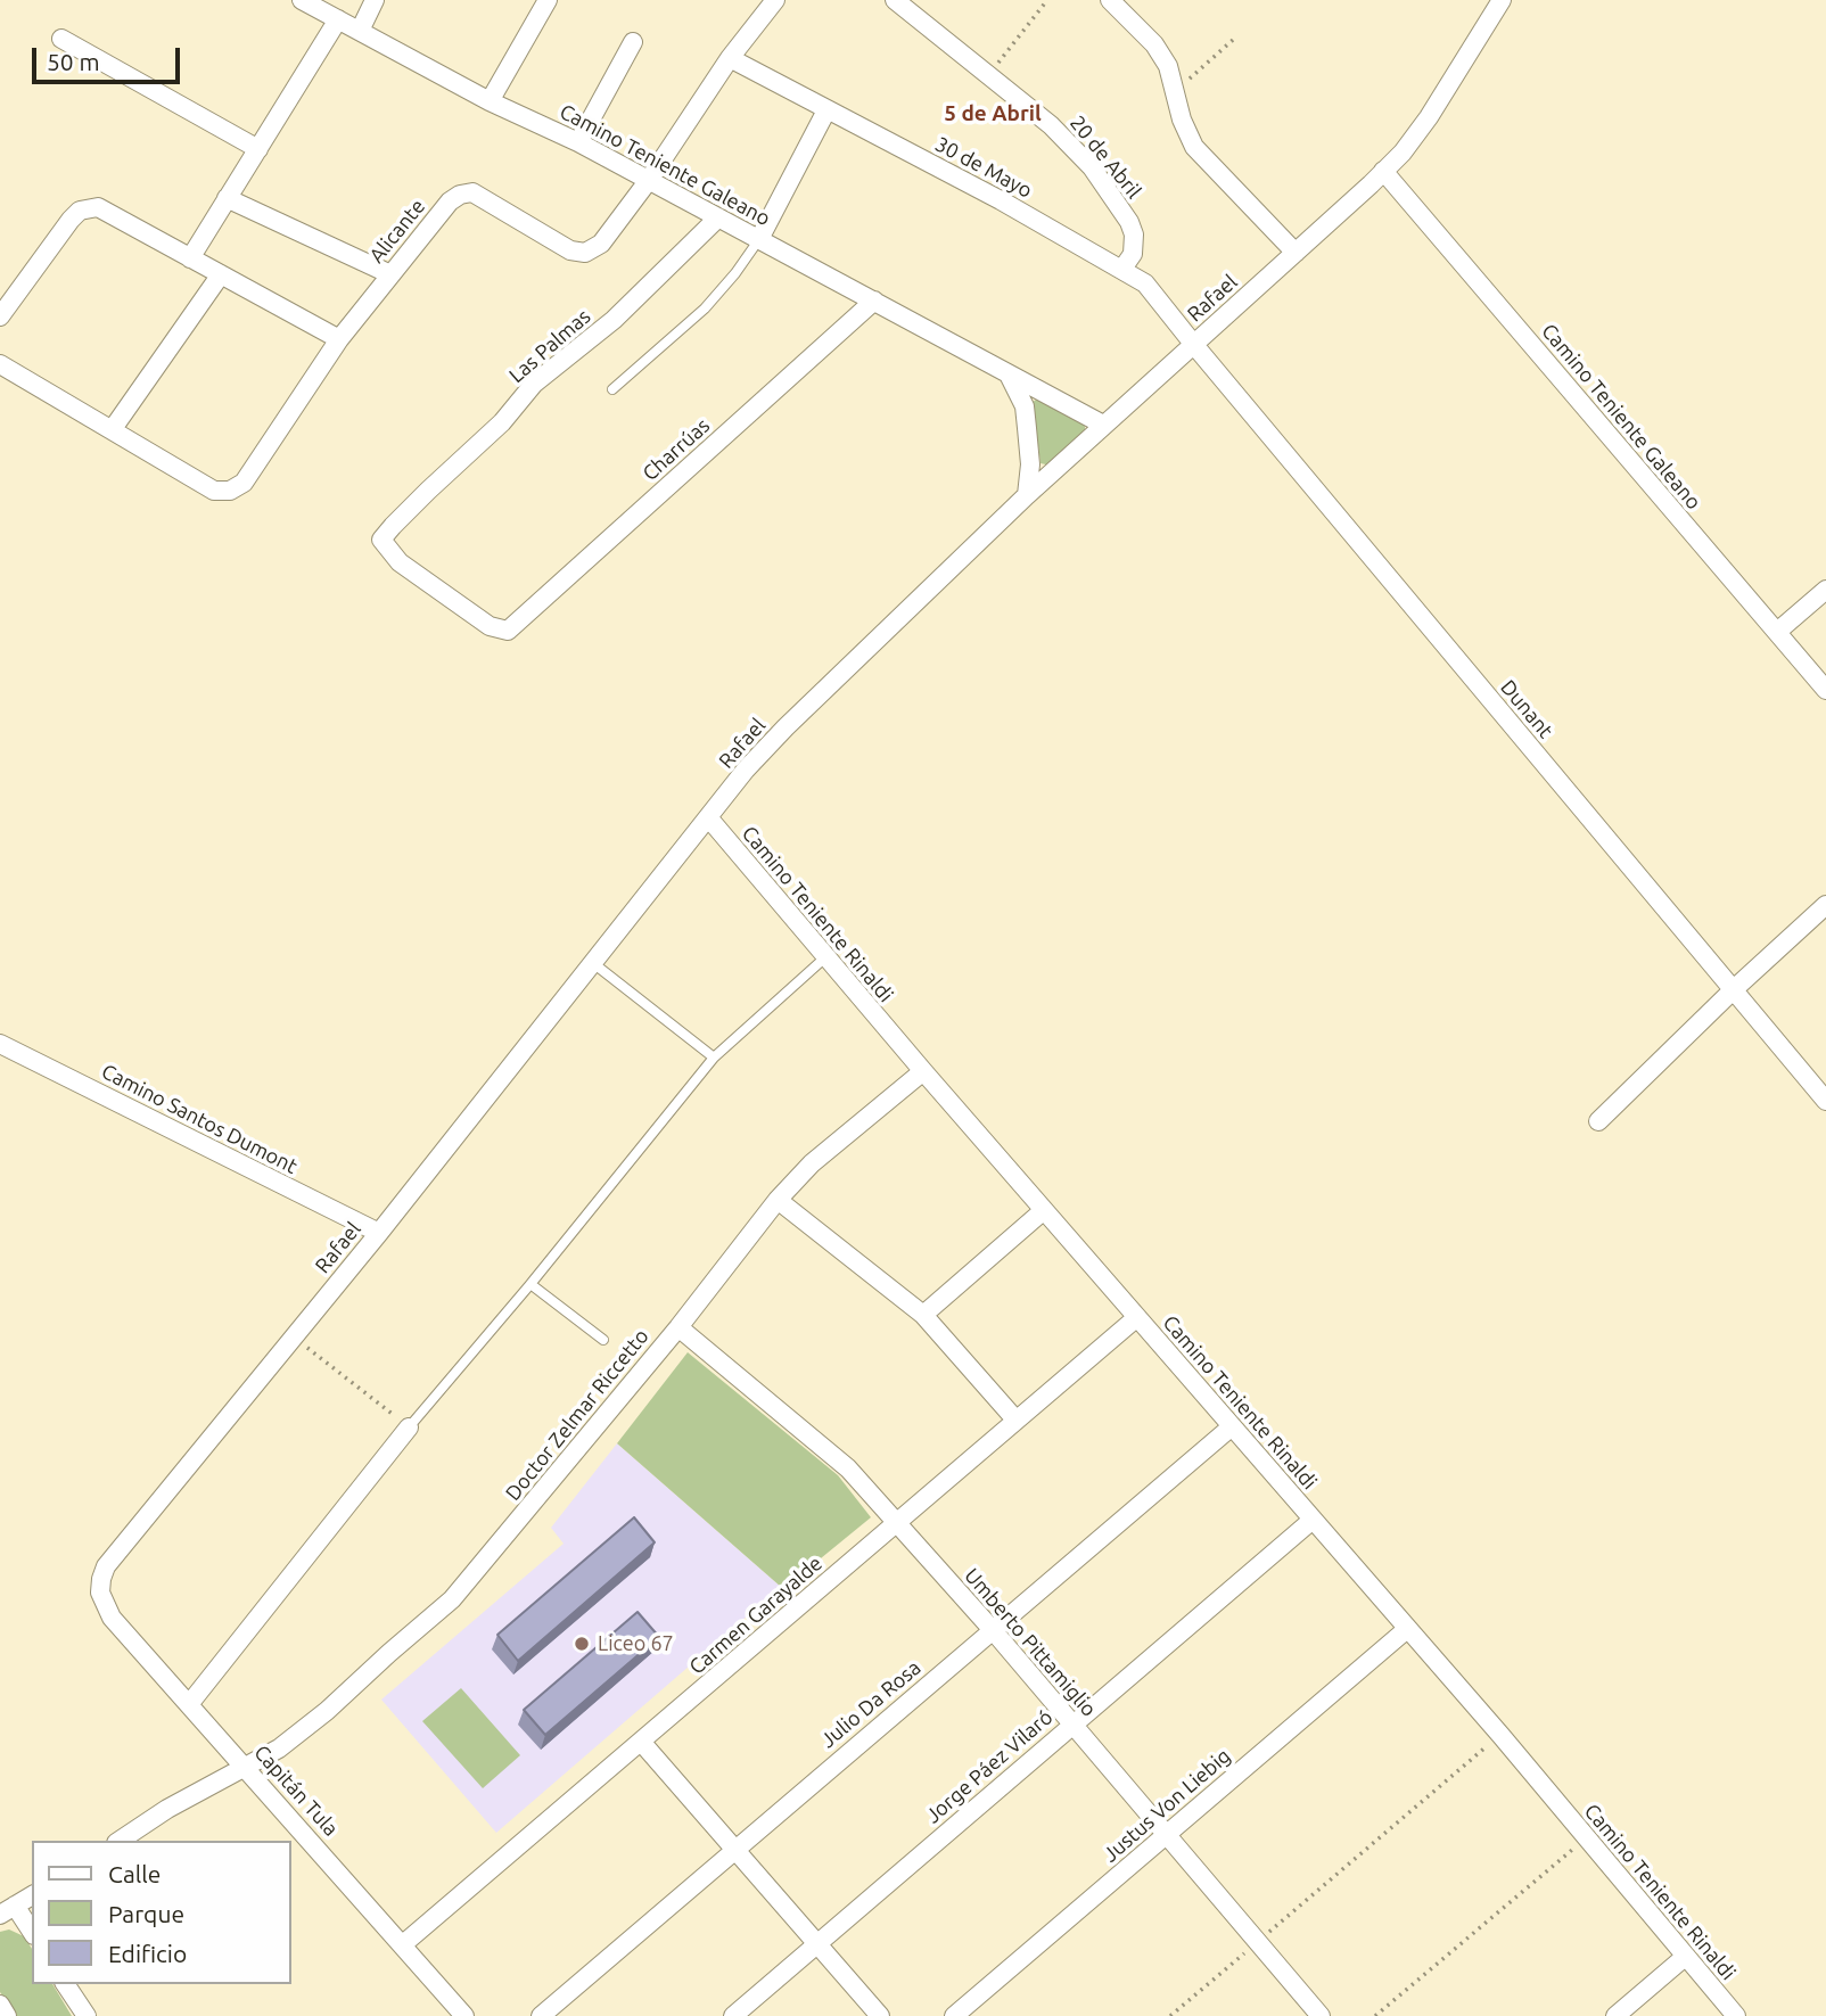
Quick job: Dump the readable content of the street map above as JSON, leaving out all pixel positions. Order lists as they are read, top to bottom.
{
  "streets": {
    "street": [
      "20 de Abril",
      "Camino Teniente Galeano",
      "30 de Mayo",
      "Alicante",
      "Rafael",
      "Las Palmas",
      "Charrúas",
      "Dunant",
      "Camino Teniente Rinaldi",
      "Camino Santos Dumont",
      "Doctor Zelmar Riccetto",
      "Carmen Garayalde",
      "Umberto Pittamiglio",
      "Julio Da Rosa",
      "Jorge Páez Vilaró",
      "Capitán Tula",
      "Justus Von Liebig"
    ]
  },
  "crossings": [
    ["20 de Abril", "30 de Mayo"],
    ["Camino Teniente Galeano", "Alicante"],
    ["Camino Teniente Galeano", "Rafael"],
    ["Camino Teniente Galeano", "Las Palmas"],
    ["Camino Teniente Galeano", "Charrúas"],
    ["30 de Mayo", "Rafael"],
    ["30 de Mayo", "Dunant"],
    ["Rafael", "Dunant"],
    ["Rafael", "Camino Teniente Rinaldi"],
    ["Rafael", "Camino Santos Dumont"],
    ["Rafael", "Capitán Tula"],
    ["Las Palmas", "Charrúas"],
    ["Camino Teniente Rinaldi", "Doctor Zelmar Riccetto"],
    ["Camino Teniente Rinaldi", "Carmen Garayalde"],
    ["Camino Teniente Rinaldi", "Julio Da Rosa"],
    ["Camino Teniente Rinaldi", "Jorge Páez Vilaró"],
    ["Camino Teniente Rinaldi", "Justus Von Liebig"],
    ["Doctor Zelmar Riccetto", "Umberto Pittamiglio"],
    ["Doctor Zelmar Riccetto", "Capitán Tula"],
    ["Carmen Garayalde", "Umberto Pittamiglio"],
    ["Carmen Garayalde", "Capitán Tula"],
    ["Umberto Pittamiglio", "Julio Da Rosa"],
    ["Umberto Pittamiglio", "Jorge Páez Vilaró"],
    ["Umberto Pittamiglio", "Justus Von Liebig"]
  ],
  "districts": ["5 de Abril"],
  "places": ["Liceo 67"],
  "legend": ["Calle", "Parque", "Edificio"],
  "scale_bar": "50 m"
}
